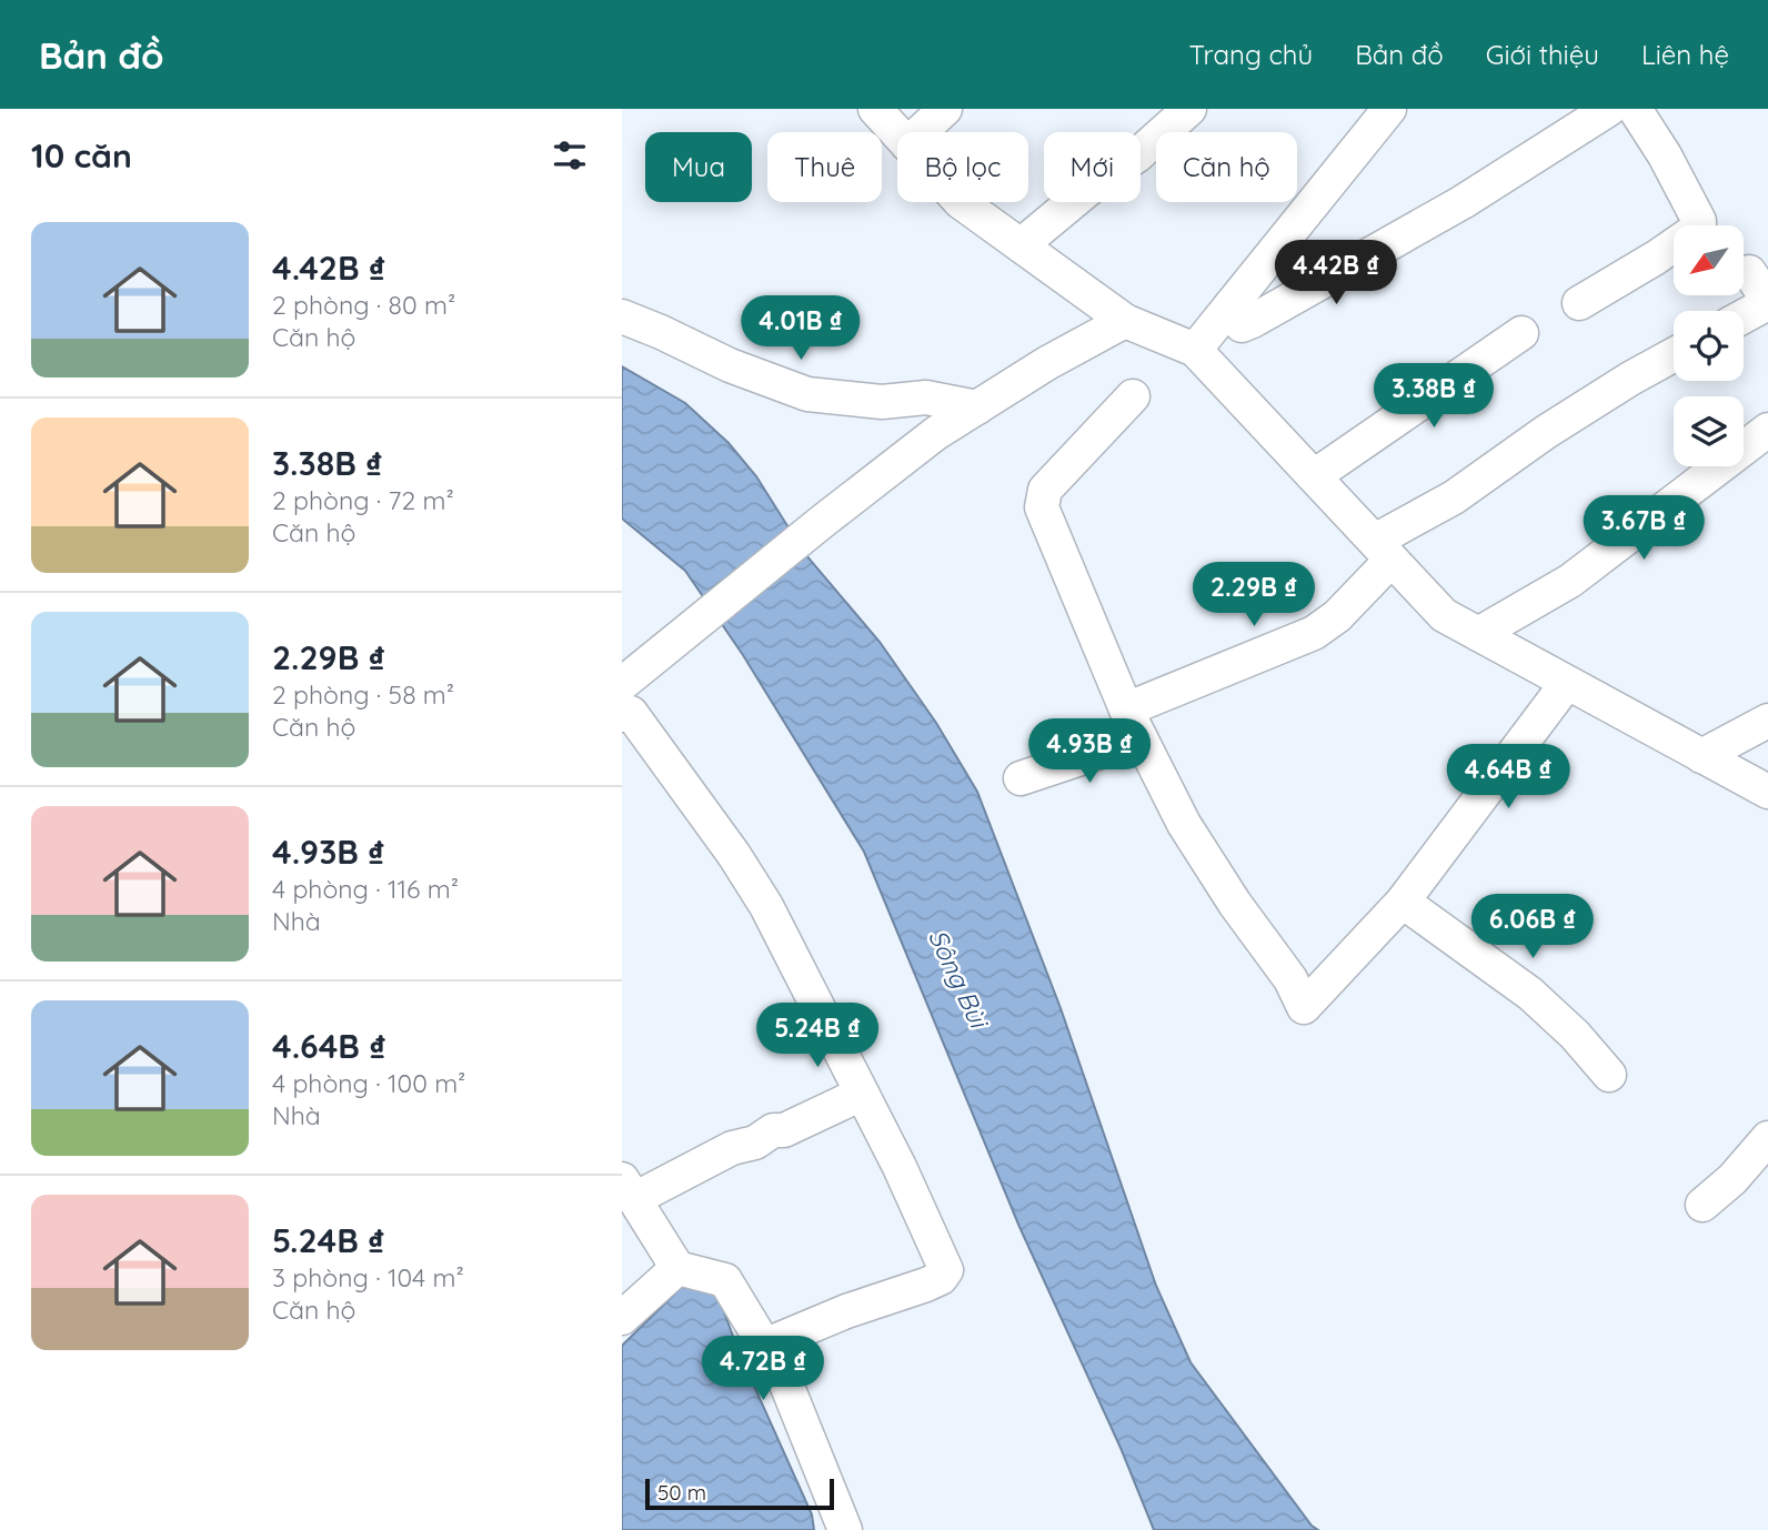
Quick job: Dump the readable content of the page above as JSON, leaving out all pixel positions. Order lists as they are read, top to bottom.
{
  "water": ["Sông Bùi"],
  "scale_bar": "50 m",
  "north": "bottom left",
  "page": {
    "header": "Bản đồ",
    "nav": [
      "Trang chủ",
      "Bản đồ",
      "Giới thiệu",
      "Liên hệ"
    ],
    "heading": "10 căn",
    "chip": [
      "Mua",
      "Thuê",
      "Bộ lọc",
      "Mới",
      "Căn hộ"
    ],
    "list": [
      {
        "name": "4.42B ₫",
        "note": "2 phòng · 80 m² · Căn hộ"
      },
      {
        "name": "3.38B ₫",
        "note": "2 phòng · 72 m² · Căn hộ"
      },
      {
        "name": "2.29B ₫",
        "note": "2 phòng · 58 m² · Căn hộ"
      },
      {
        "name": "4.93B ₫",
        "note": "4 phòng · 116 m² · Nhà"
      },
      {
        "name": "4.64B ₫",
        "note": "4 phòng · 100 m² · Nhà"
      },
      {
        "name": "5.24B ₫",
        "note": "3 phòng · 104 m² · Căn hộ"
      }
    ],
    "price": [
      "4.42B ₫",
      "4.01B ₫",
      "3.38B ₫",
      "3.67B ₫",
      "2.29B ₫",
      "4.93B ₫",
      "4.64B ₫",
      "6.06B ₫",
      "5.24B ₫",
      "4.72B ₫"
    ],
    "scale": "50 m"
  }
}
